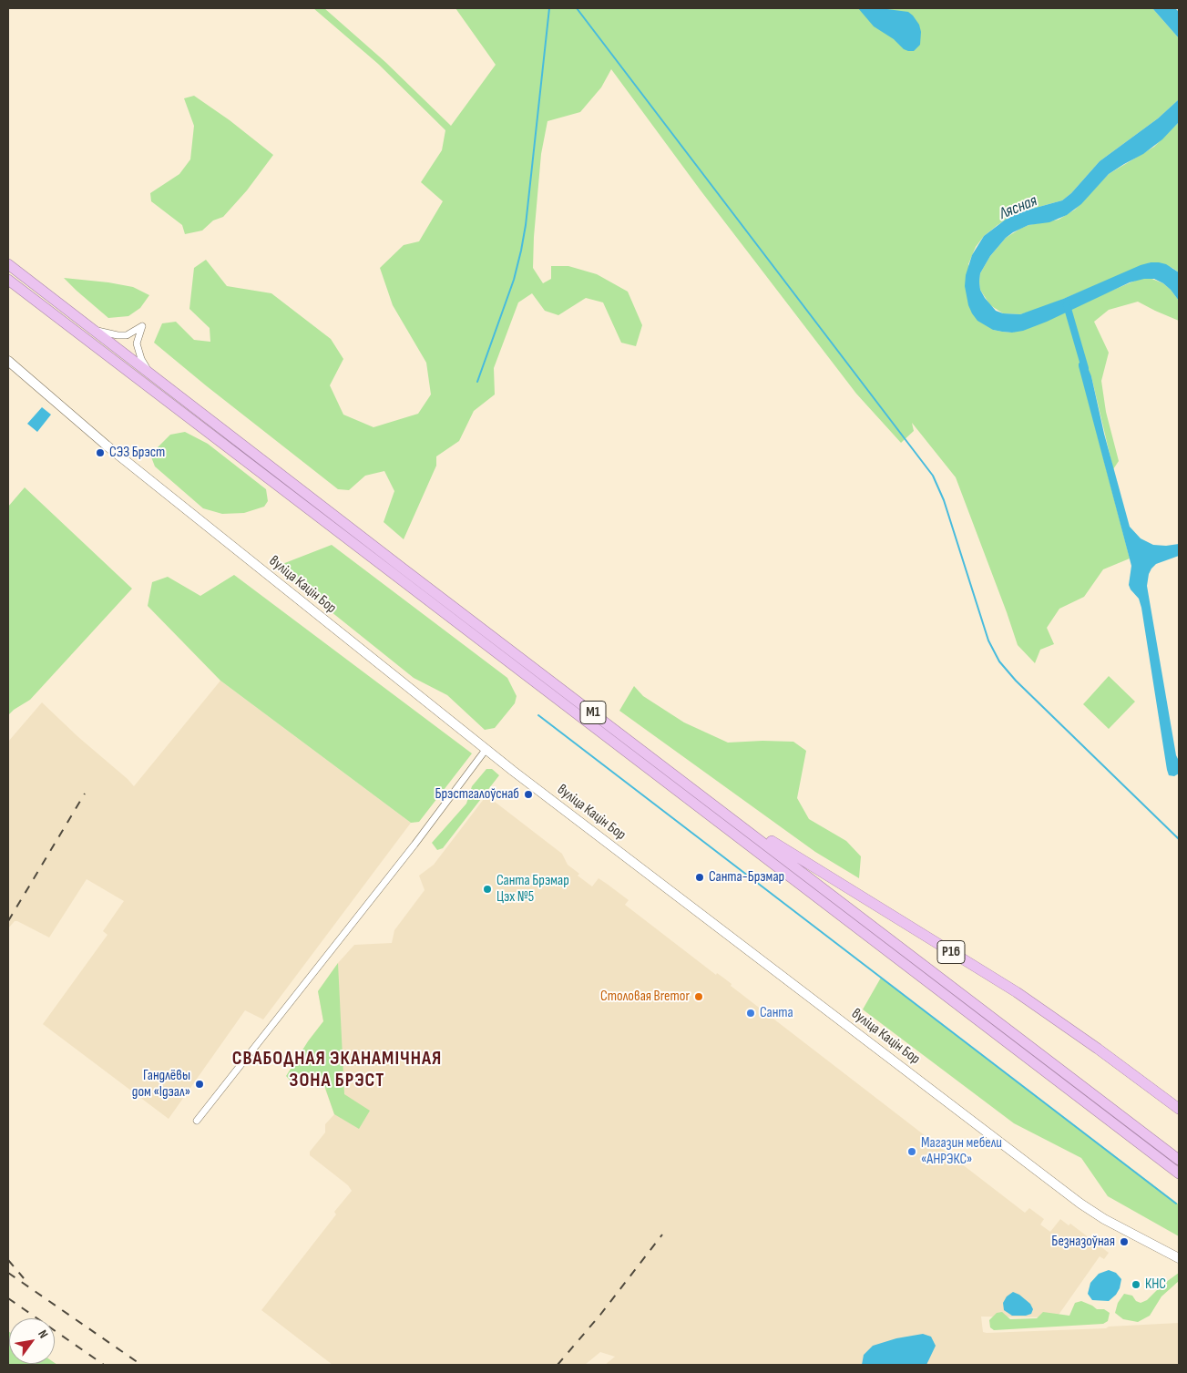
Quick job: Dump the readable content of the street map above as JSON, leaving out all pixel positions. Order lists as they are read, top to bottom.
{
  "streets": {
    "highway": ["М1", "Р16"],
    "main road": ["вуліца Кацін Бор"]
  },
  "crossings": [
    ["М1", "Р16"]
  ],
  "districts": ["СВАБОДНАЯ ЭКАНАМІЧНАЯ ЗОНА БРЭСТ"],
  "water": ["Лясная"],
  "places": [
    "СЭЗ Брэст",
    "Брэстгалоўснаб",
    "Санта-Брэмар",
    "Санта Брэмар Цэх №5",
    "Столовая Bremor",
    "Санта",
    "Гандлёвы дом «Ідэал»",
    "Магазин мебели «АНРЭКС»",
    "Безназоўная",
    "КНС"
  ],
  "north": "top right"
}
